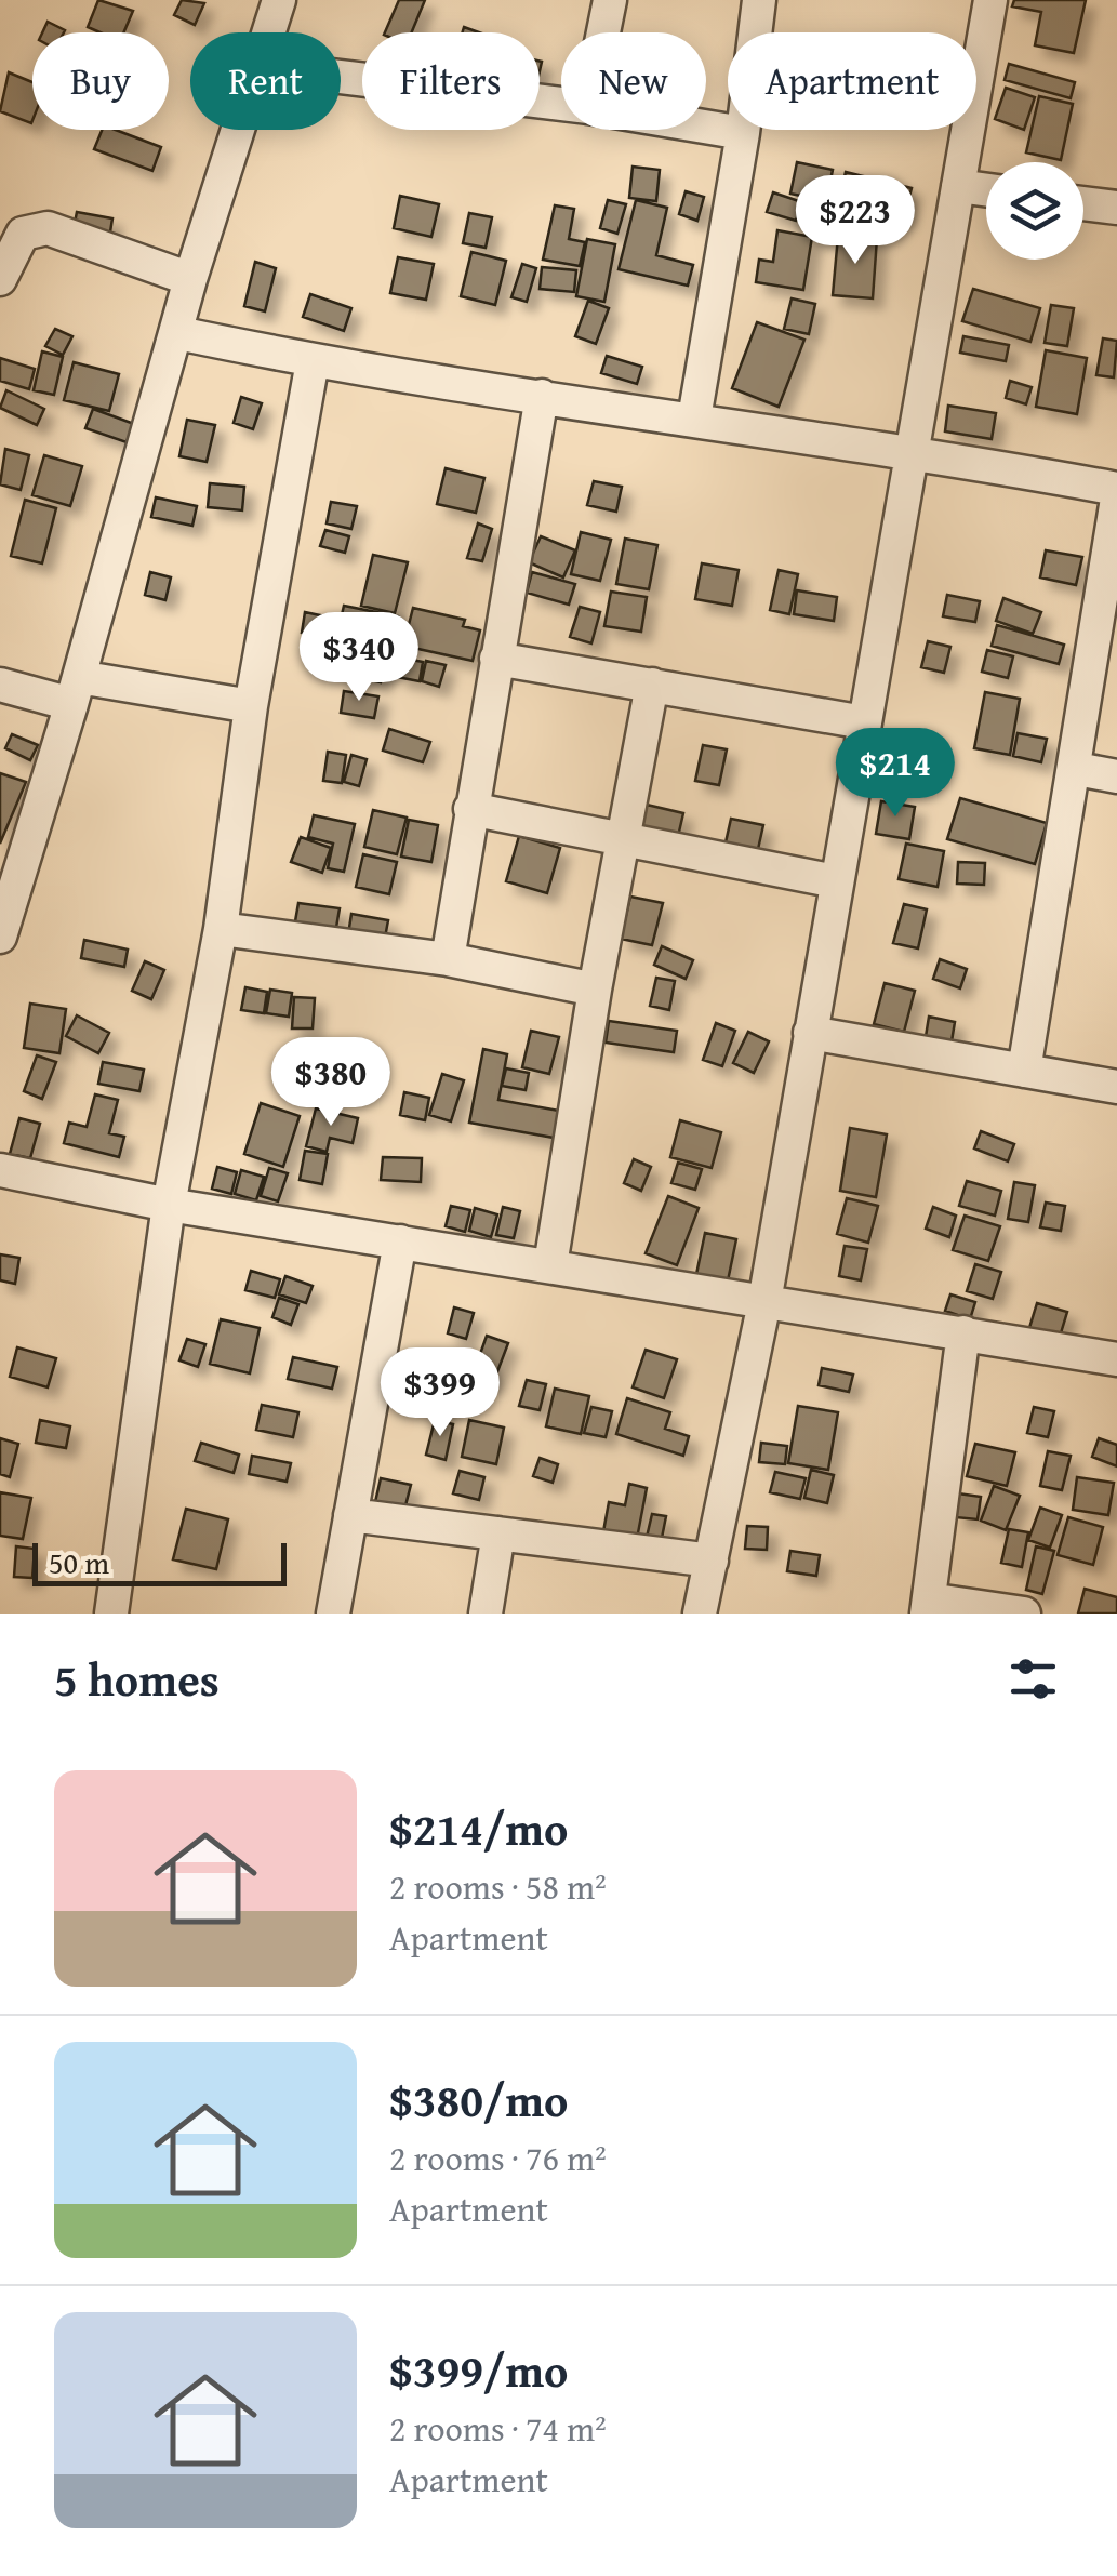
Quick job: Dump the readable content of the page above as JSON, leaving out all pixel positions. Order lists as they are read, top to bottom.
{
  "scale_bar": "50 m",
  "page": {
    "chip": [
      "Buy",
      "Rent",
      "Filters",
      "New",
      "Apartment"
    ],
    "price": [
      "$223",
      "$340",
      "$214",
      "$380",
      "$399"
    ],
    "scale": "50 m",
    "heading": "5 homes",
    "list": [
      {
        "name": "$214/mo",
        "note": "2 rooms · 58 m² · Apartment"
      },
      {
        "name": "$380/mo",
        "note": "2 rooms · 76 m² · Apartment"
      },
      {
        "name": "$399/mo",
        "note": "2 rooms · 74 m² · Apartment"
      }
    ]
  }
}
